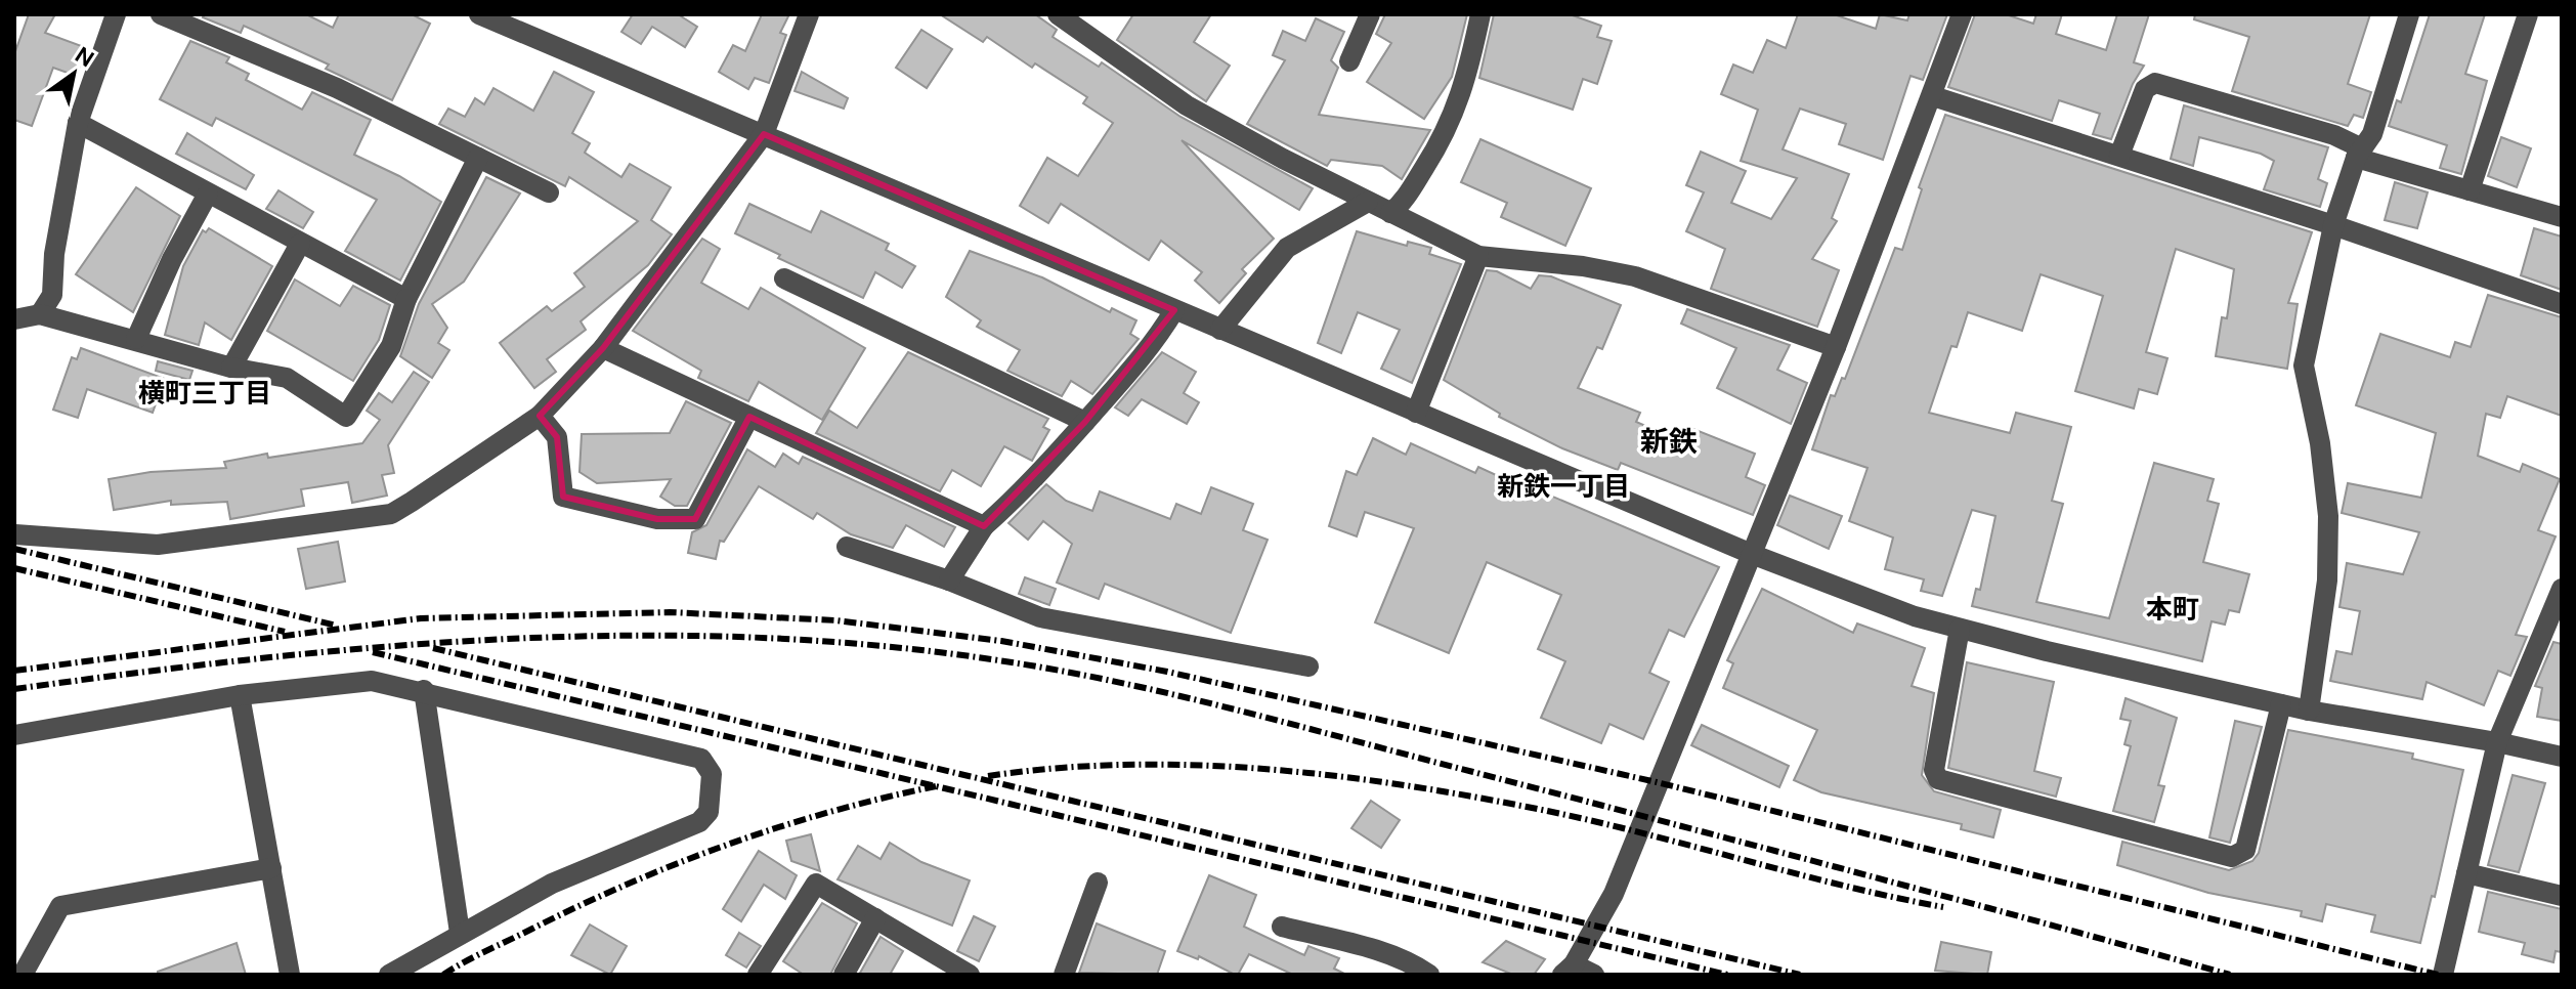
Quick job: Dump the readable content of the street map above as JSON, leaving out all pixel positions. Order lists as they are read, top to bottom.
{
  "districts": [
    "横町三丁目",
    "新鉄",
    "新鉄一丁目",
    "本町"
  ],
  "north": "top right"
}
